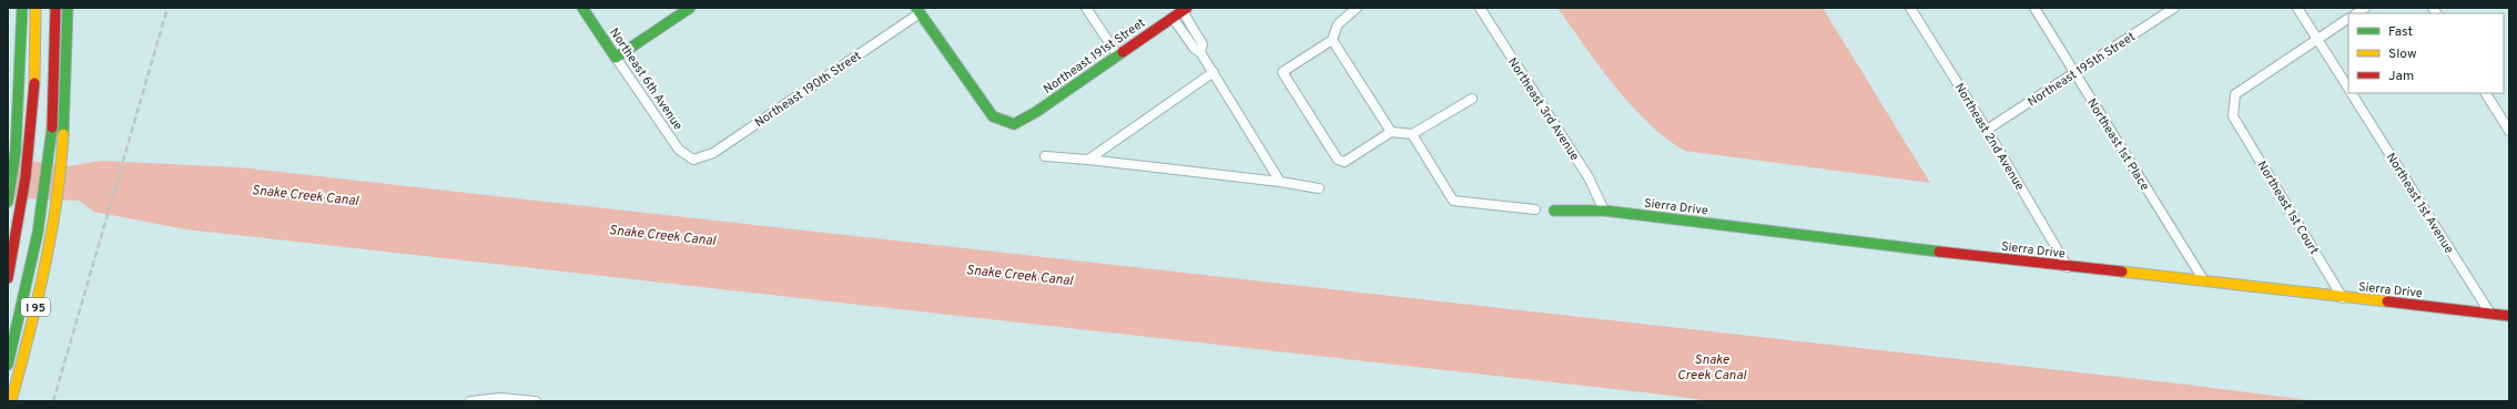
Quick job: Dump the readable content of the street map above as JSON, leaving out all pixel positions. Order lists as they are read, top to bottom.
{
  "streets": {
    "main road": [
      "Northeast 191st Street",
      "Northeast 6th Avenue",
      "Sierra Drive",
      "I 95"
    ],
    "street": [
      "Northeast 195th Street",
      "Northeast 190th Street",
      "Northeast 3rd Avenue",
      "Northeast 2nd Avenue",
      "Northeast 1st Place",
      "Northeast 1st Avenue",
      "Northeast 1st Court"
    ]
  },
  "crossings": [
    ["Northeast 191st Street", "Northeast 190th Street"],
    ["Northeast 195th Street", "Northeast 2nd Avenue"],
    ["Northeast 195th Street", "Northeast 1st Place"],
    ["Northeast 6th Avenue", "Northeast 190th Street"],
    ["Northeast 3rd Avenue", "Sierra Drive"],
    ["Northeast 2nd Avenue", "Sierra Drive"],
    ["Northeast 1st Place", "Sierra Drive"],
    ["Northeast 1st Avenue", "Sierra Drive"],
    ["Northeast 1st Avenue", "Northeast 1st Court"],
    ["Sierra Drive", "Northeast 1st Court"]
  ],
  "water": ["Snake Creek Canal"],
  "legend": ["Fast", "Slow", "Jam"]
}
